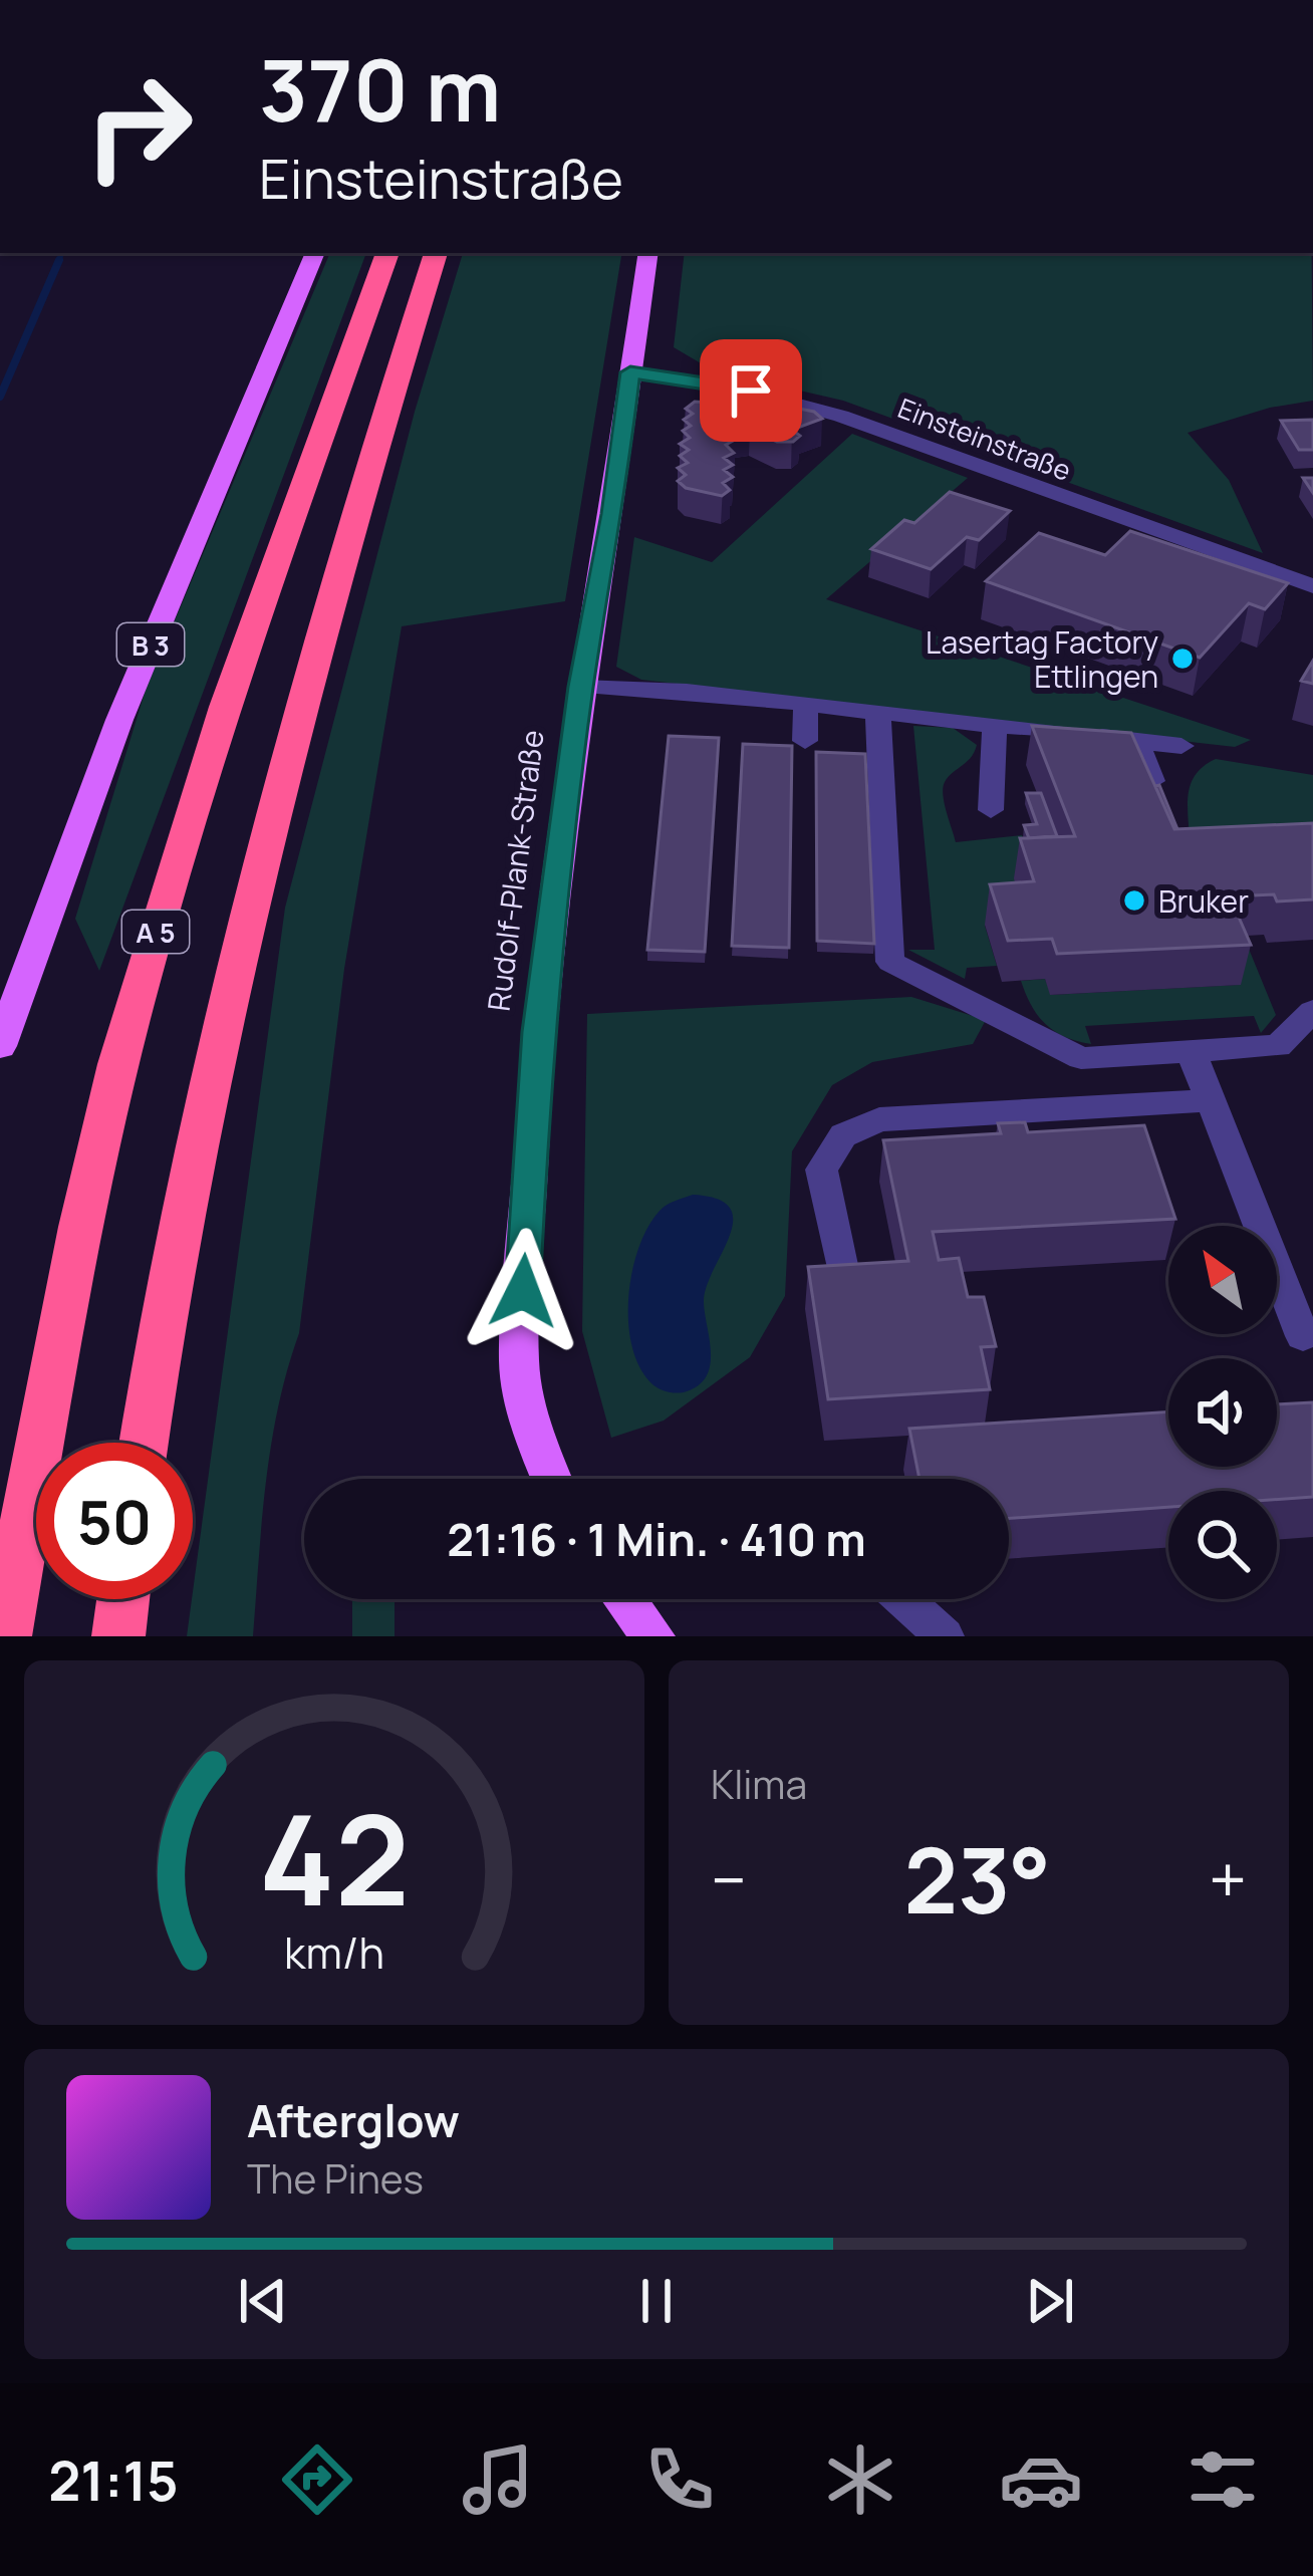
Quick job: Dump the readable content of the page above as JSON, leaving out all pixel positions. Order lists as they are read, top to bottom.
{
  "streets": {
    "highway": ["A 5"],
    "main road": ["B 3", "Rudolf-Plank-Straße"],
    "street": ["Einsteinstraße"]
  },
  "crossings": [
    ["Einsteinstraße", "Rudolf-Plank-Straße"]
  ],
  "places": ["Lasertag Factory Ettlingen", "Bruker"],
  "north": "top left",
  "page": {
    "turn": ["370 m", "Einsteinstraße"],
    "limit": "50",
    "trip": "21:16 · 1 Min. · 410 m",
    "tile": "Klima",
    "heat": ["−", "23°", "+"],
    "song": ["Afterglow", "The Pines"],
    "tabs": "21:15",
    "gauge": ["42", "km/h"]
  }
}
